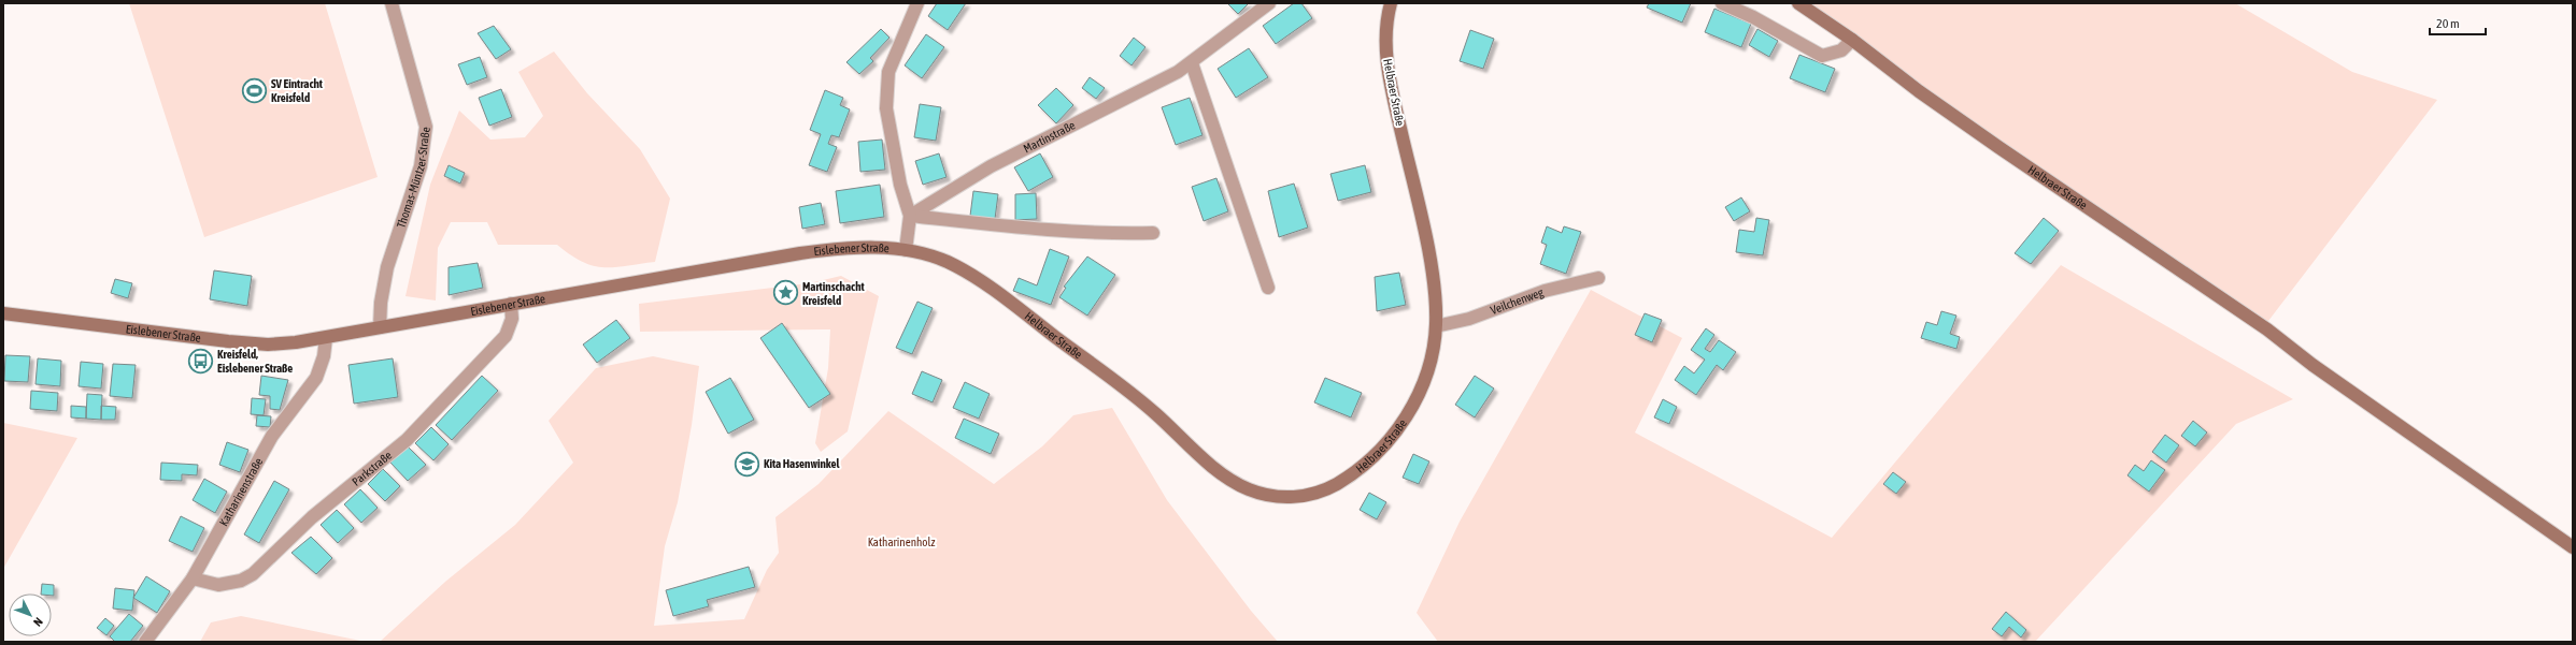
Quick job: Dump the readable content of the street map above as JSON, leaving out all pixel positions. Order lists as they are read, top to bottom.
{
  "streets": {
    "main road": ["Helbraer Straße", "Eislebener Straße"],
    "street": [
      "Martinstraße",
      "Thomas-Müntzer-Straße",
      "Veilchenweg",
      "Parkstraße",
      "Katharinenstraße"
    ]
  },
  "crossings": [
    ["Helbraer Straße", "Eislebener Straße"],
    ["Helbraer Straße", "Veilchenweg"],
    ["Thomas-Müntzer-Straße", "Eislebener Straße"],
    ["Eislebener Straße", "Parkstraße"],
    ["Eislebener Straße", "Katharinenstraße"],
    ["Parkstraße", "Katharinenstraße"]
  ],
  "parks": ["Katharinenholz"],
  "places": {
    "sports": ["SV Eintracht Kreisfeld"],
    "place": ["Martinschacht Kreisfeld"],
    "bus stop": ["Kreisfeld, Eislebener Straße"],
    "school or university": ["Kita Hasenwinkel"]
  },
  "scale_bar": "20 m",
  "north": "bottom right"
}
